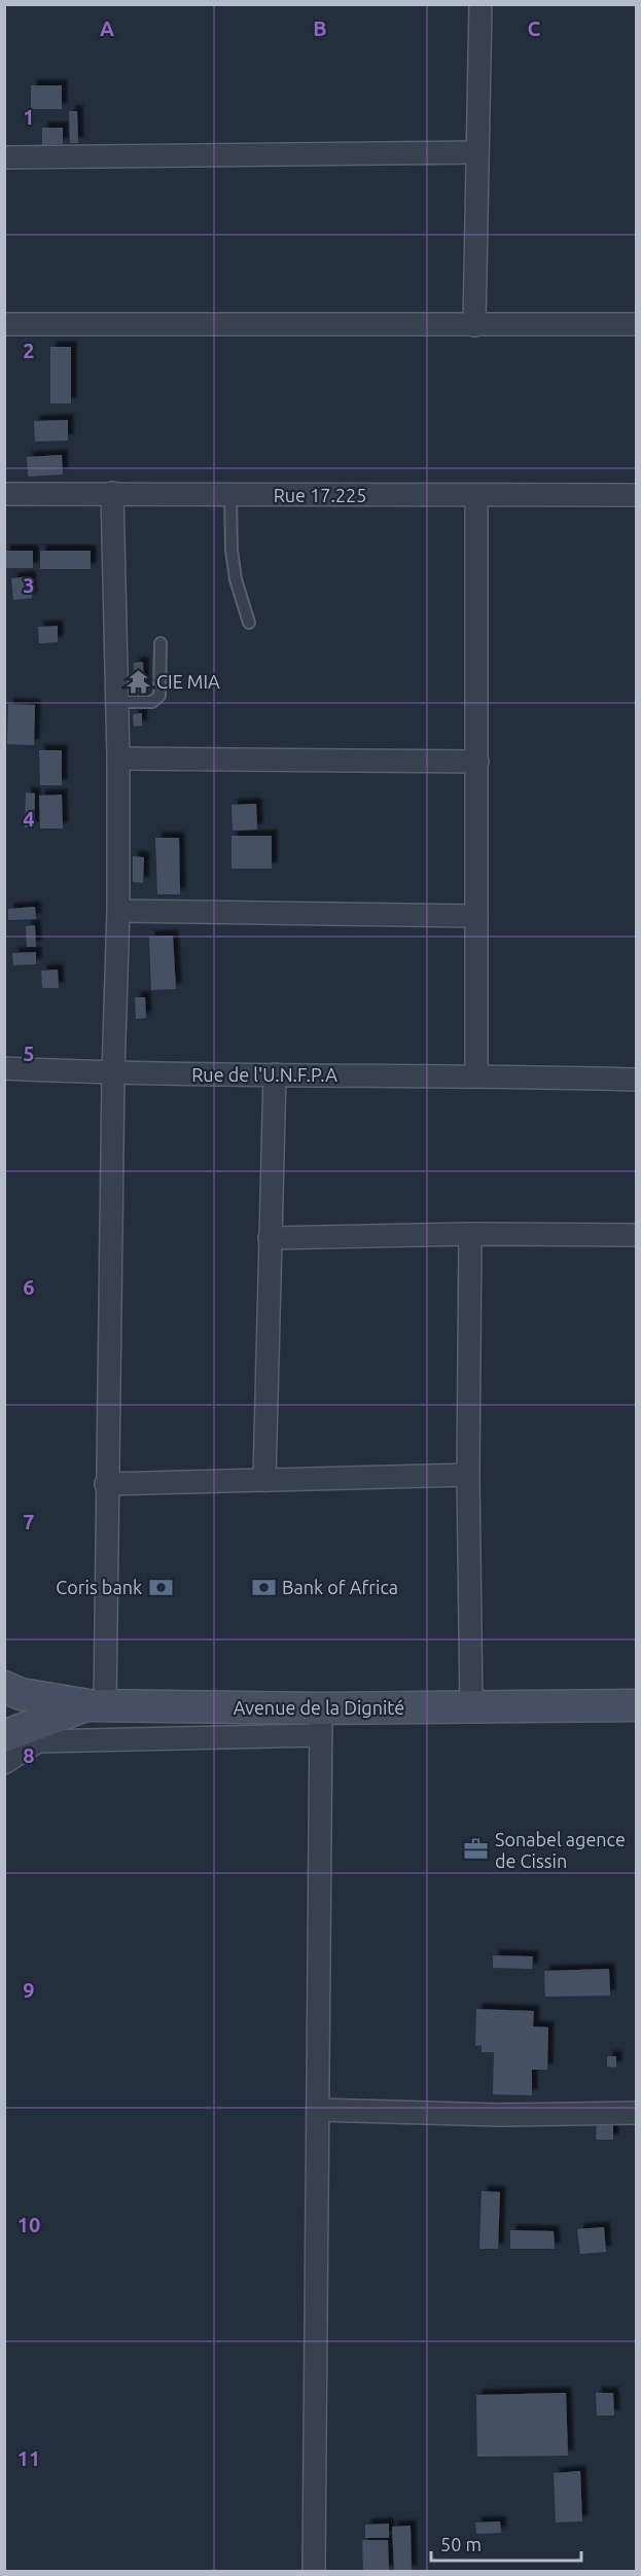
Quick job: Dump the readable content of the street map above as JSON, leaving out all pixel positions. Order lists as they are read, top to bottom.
{
  "streets": {
    "street": ["Rue 17.225", "Rue de l'U.N.F.P.A", "Avenue de la Dignité"]
  },
  "places": {
    "temple": ["CIE MIA"],
    "bank": ["Coris bank", "Bank of Africa"],
    "office": ["Sonabel agence de Cissin"]
  },
  "scale_bar": "50 m",
  "grid": {
    "columns": ["A", "B", "C"],
    "rows": [
      "1",
      "2",
      "3",
      "4",
      "5",
      "6",
      "7",
      "8",
      "9",
      "10",
      "11"
    ]
  }
}
